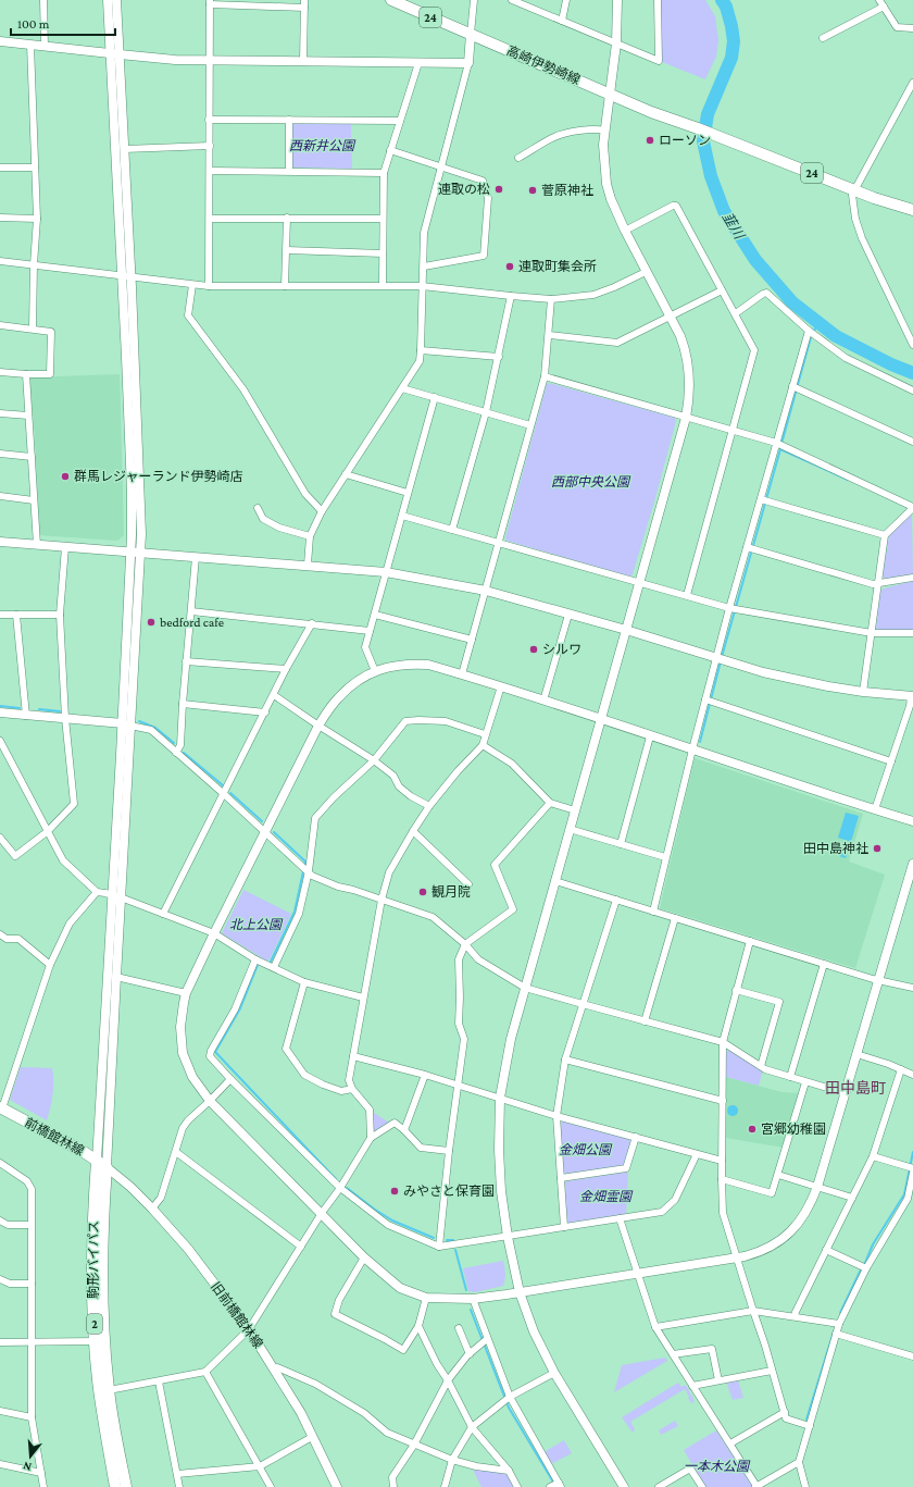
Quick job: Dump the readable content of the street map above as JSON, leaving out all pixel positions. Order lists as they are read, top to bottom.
{
  "streets": {
    "main road": [
      "24",
      "高崎伊勢崎線",
      "前橋館林線",
      "駒形バイパス",
      "2"
    ],
    "street": ["旧前橋館林線"]
  },
  "crossings": [
    ["24", "高崎伊勢崎線"],
    ["前橋館林線", "駒形バイパス"],
    ["前橋館林線", "旧前橋館林線"],
    ["駒形バイパス", "旧前橋館林線"]
  ],
  "districts": ["田中島町"],
  "water": ["韮川"],
  "parks": [
    "西新井公園",
    "西部中央公園",
    "北上公園",
    "金畑公園",
    "金畑霊園",
    "一本木公園"
  ],
  "places": [
    "ローソン",
    "連取の松",
    "菅原神社",
    "連取町集会所",
    "群馬レジャーランド伊勢崎店",
    "bedford cafe",
    "シルワ",
    "田中島神社",
    "観月院",
    "宮郷幼稚園",
    "みやさと保育園"
  ],
  "scale_bar": "100 m",
  "north": "bottom"
}
